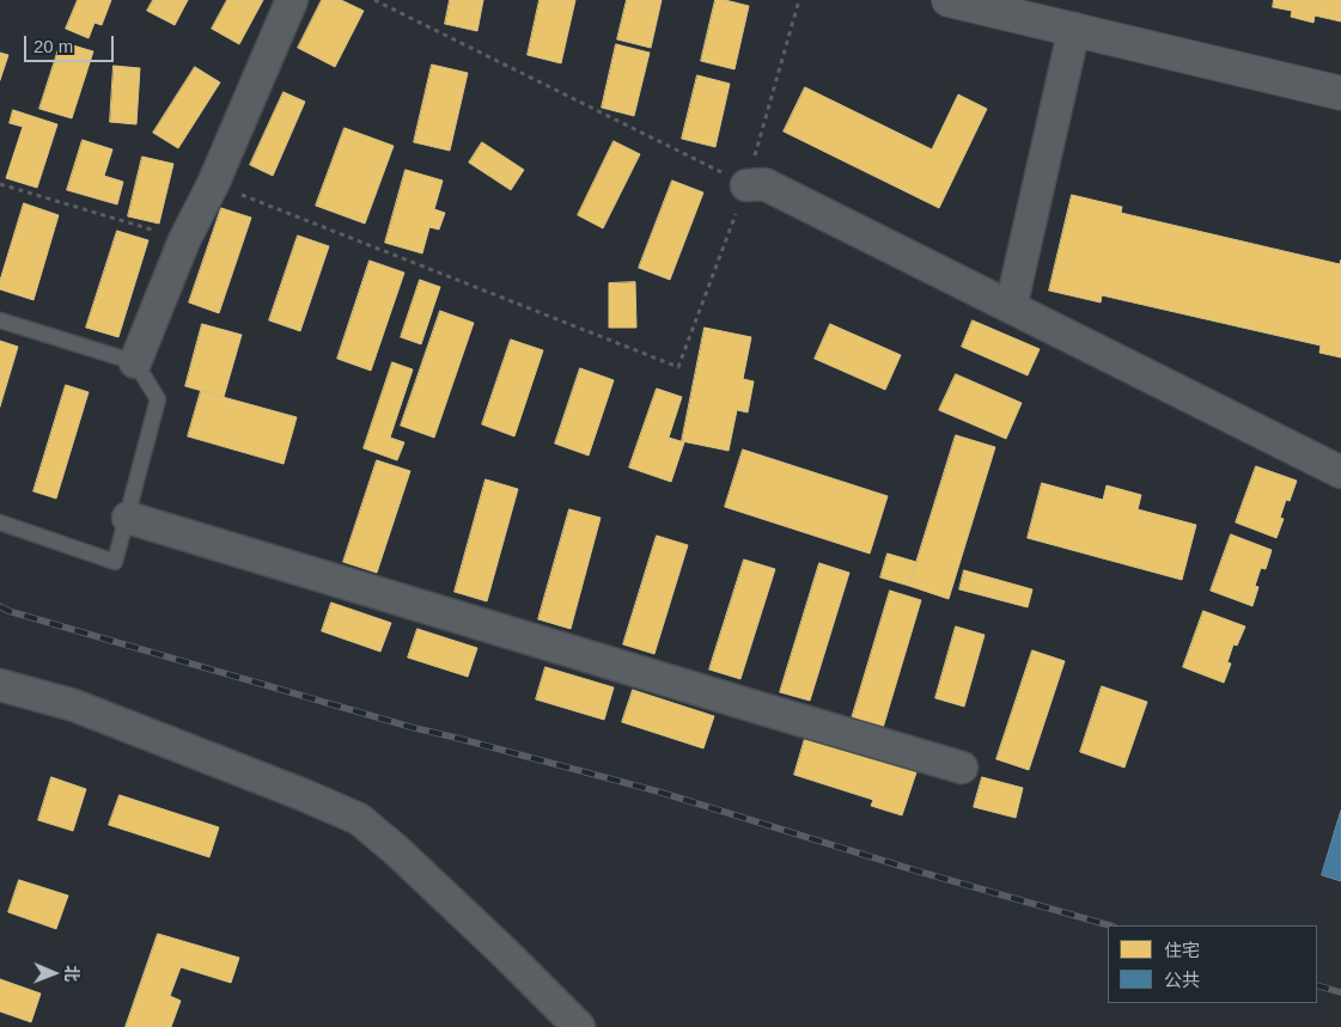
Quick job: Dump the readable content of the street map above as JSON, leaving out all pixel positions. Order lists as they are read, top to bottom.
{
  "legend": ["住宅", "公共"],
  "scale_bar": "20 m",
  "north": "right"
}
